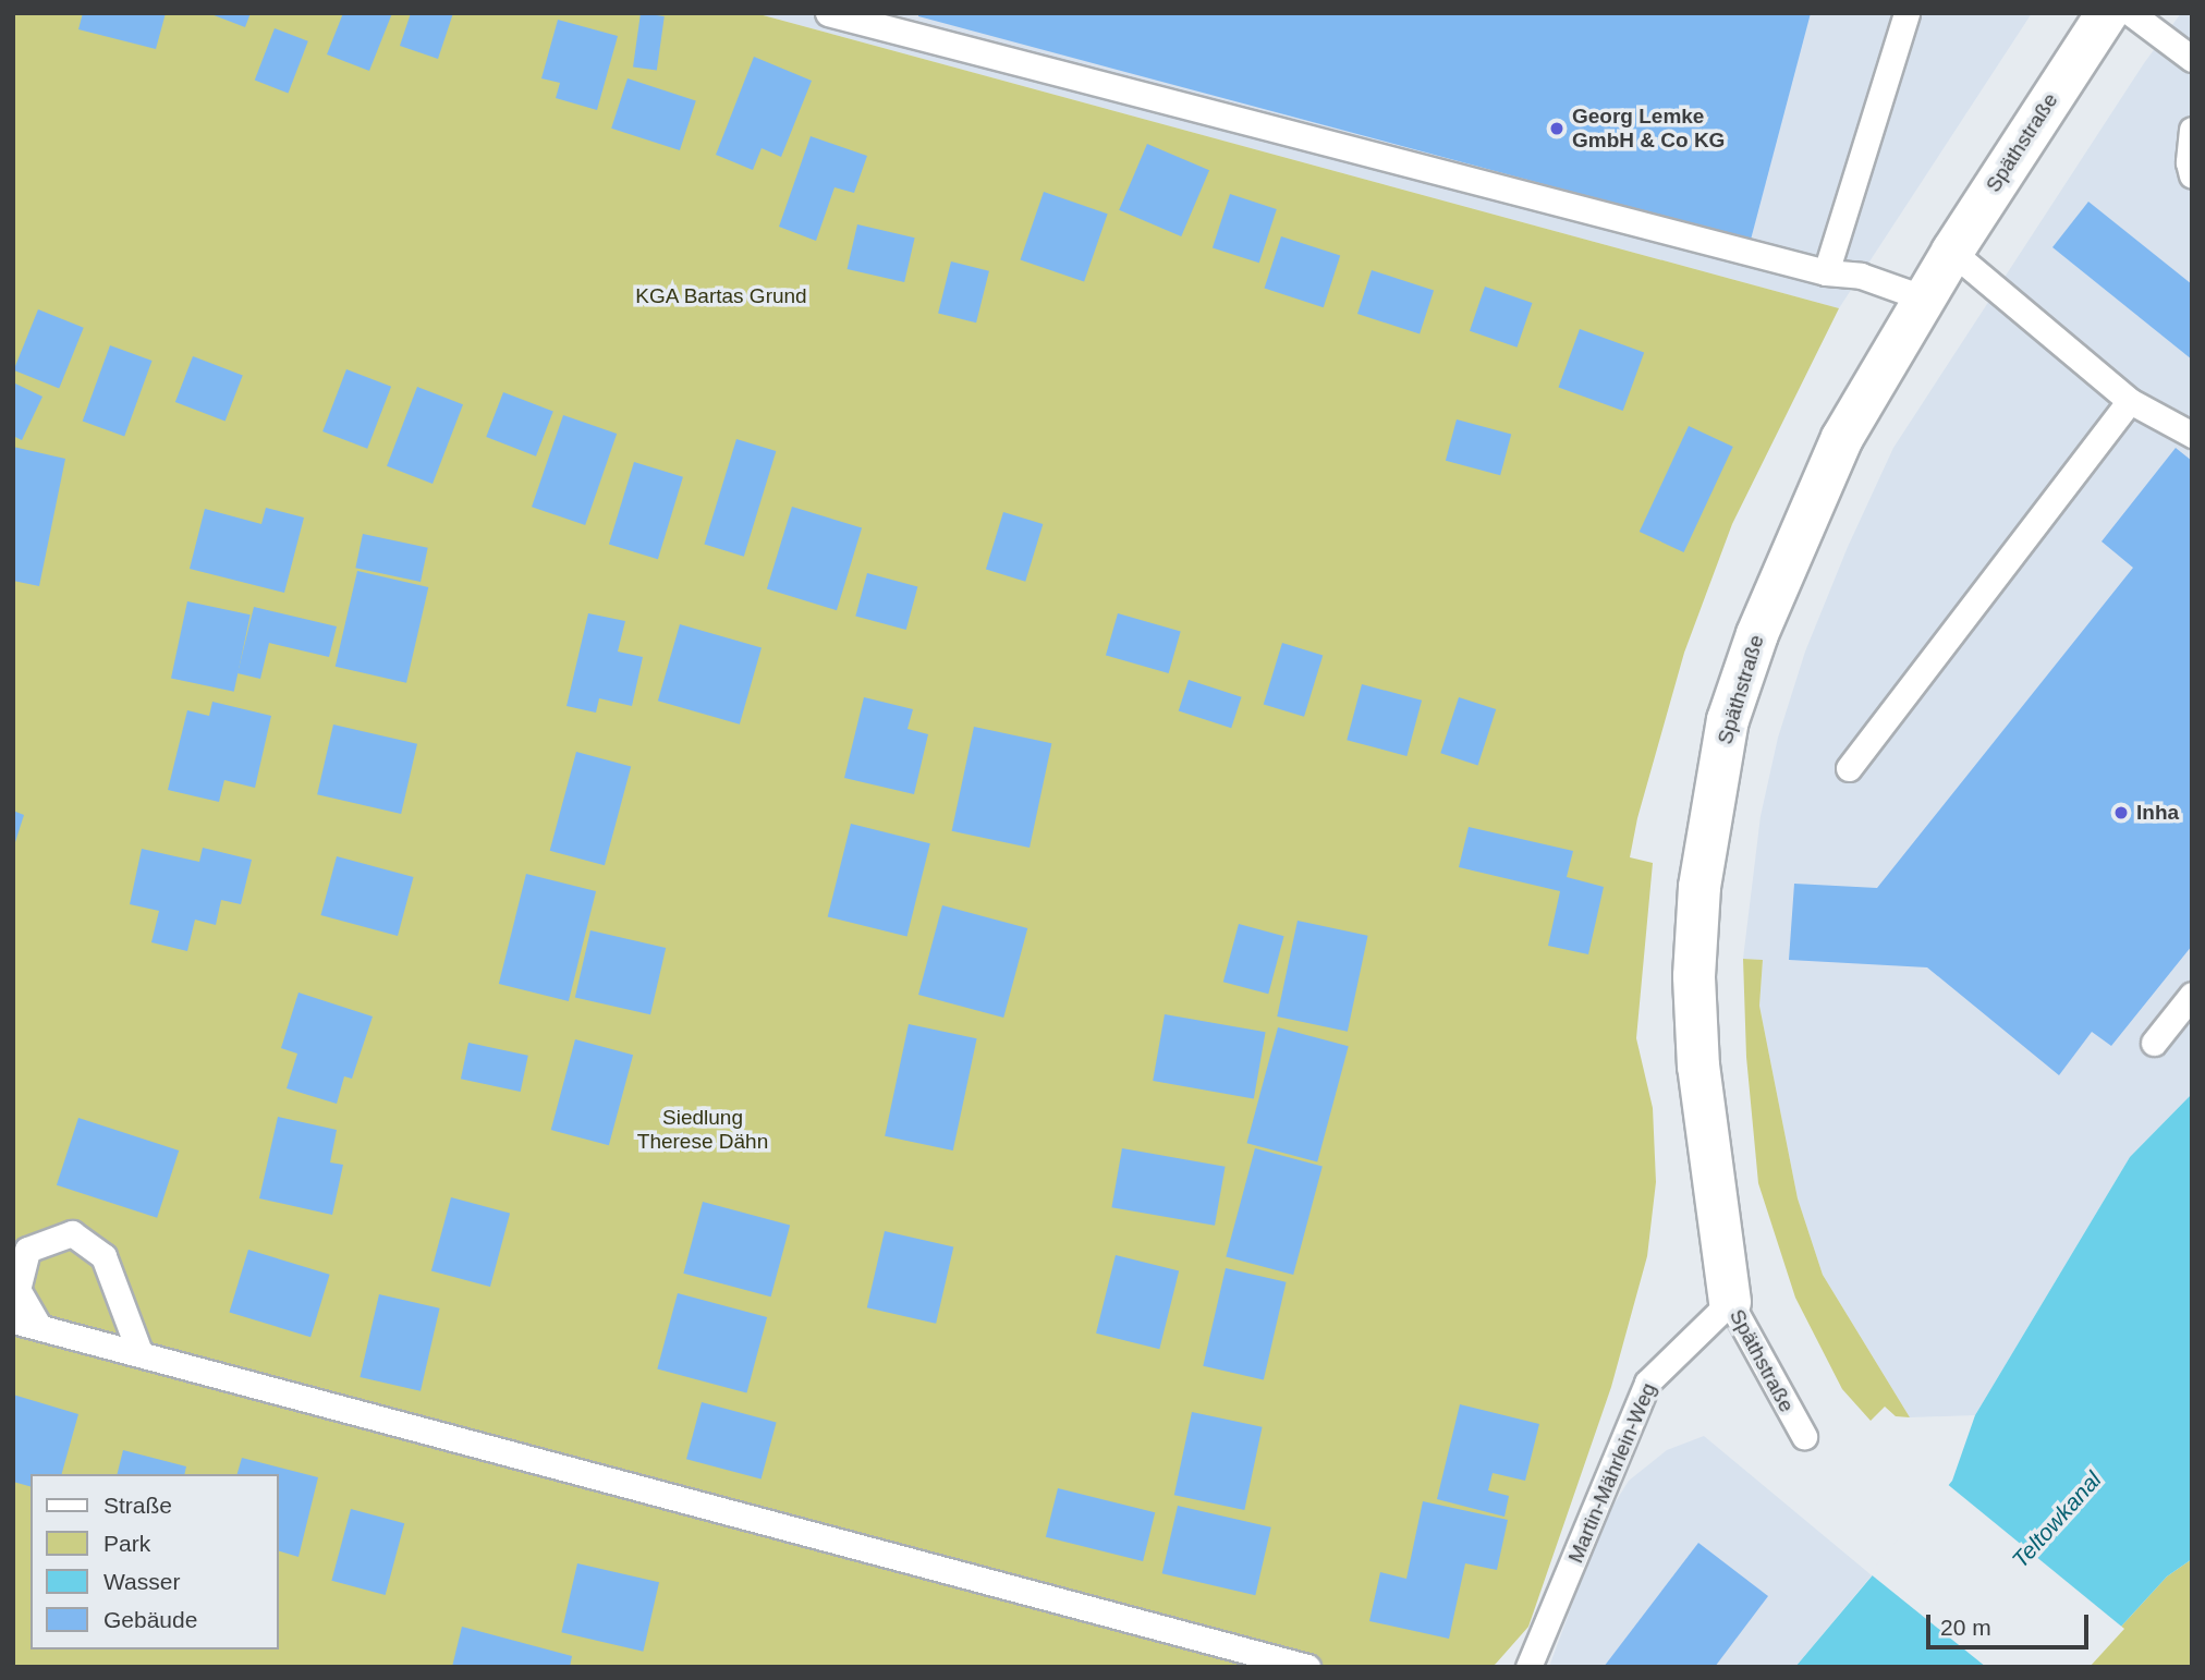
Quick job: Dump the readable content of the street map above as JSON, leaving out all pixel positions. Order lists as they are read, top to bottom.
{
  "streets": {
    "street": ["Späthstraße"],
    "lane": ["Martin-Mährlein-Weg"]
  },
  "crossings": [
    ["Späthstraße", "Martin-Mährlein-Weg"]
  ],
  "water": ["Teltowkanal"],
  "parks": ["KGA Bartas Grund", "Siedlung Therese Dähn"],
  "places": ["Georg Lemke GmbH & Co KG", "Inha"],
  "legend": [
    "Straße",
    "Park",
    "Wasser",
    "Gebäude"
  ],
  "scale_bar": "20 m"
}
